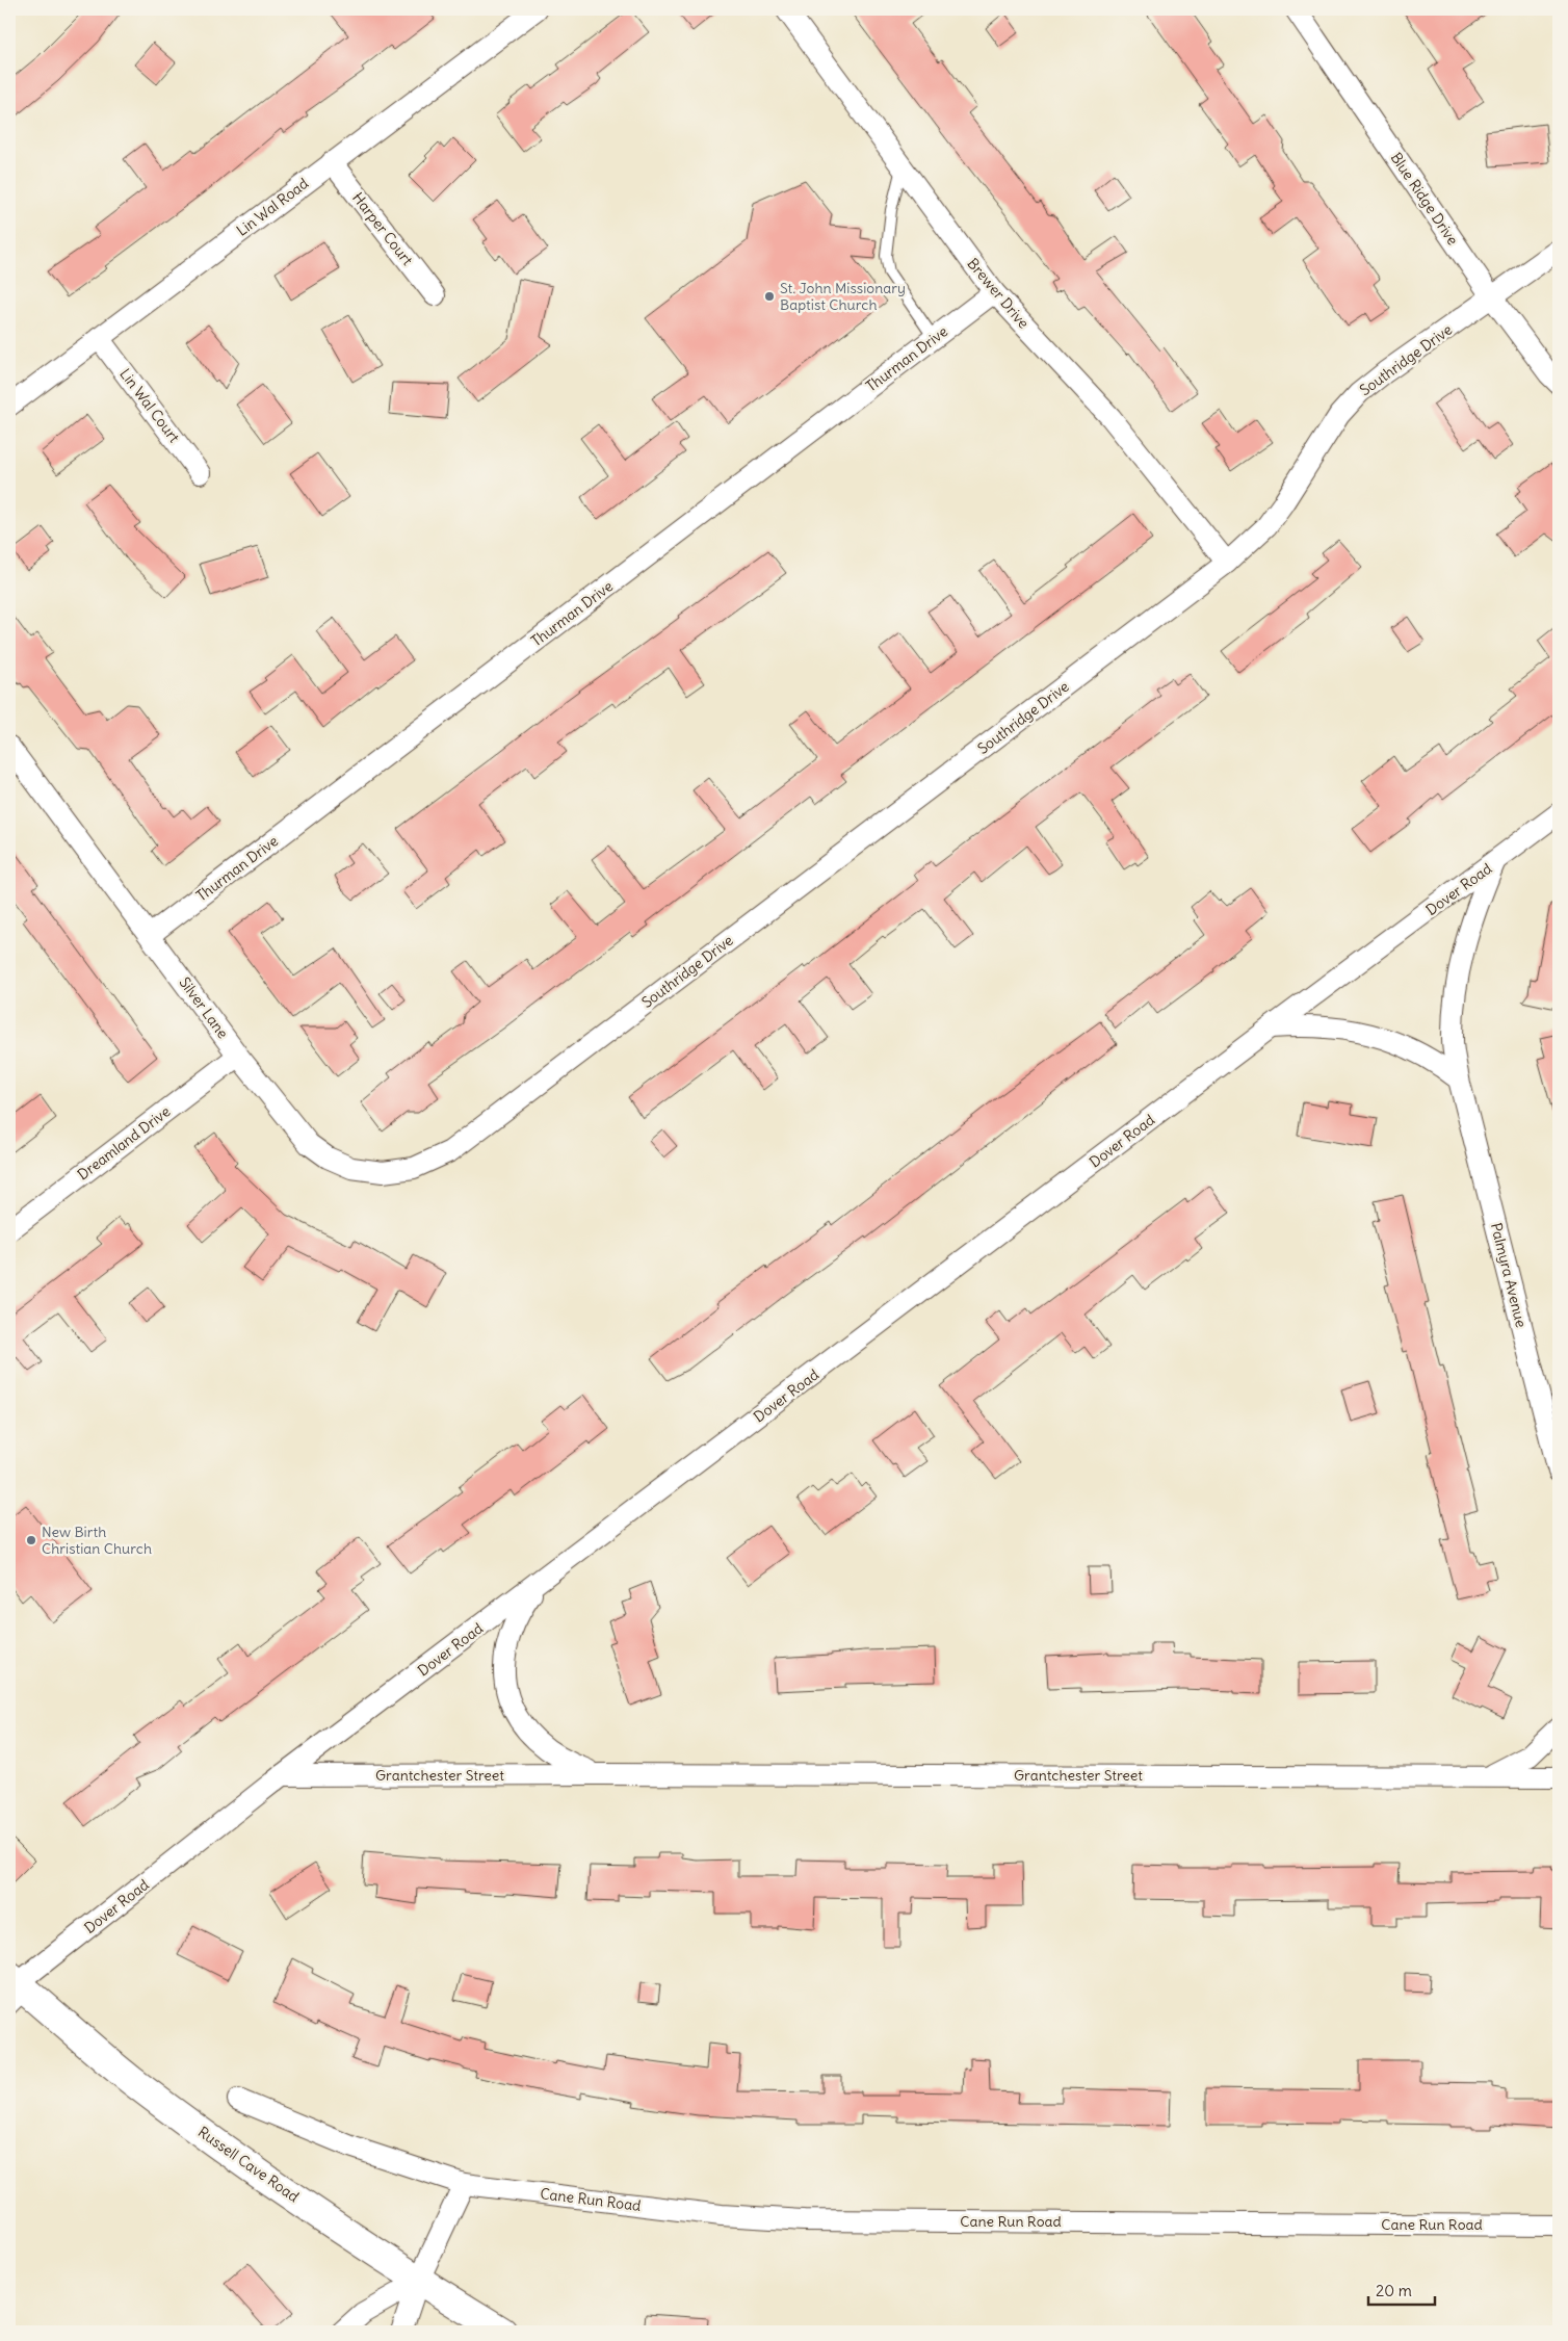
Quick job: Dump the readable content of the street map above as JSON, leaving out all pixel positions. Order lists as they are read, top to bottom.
{
  "streets": {
    "main road": ["Russell Cave Road"],
    "street": [
      "Blue Ridge Drive",
      "Lin Wal Road",
      "Harper Court",
      "Brewer Drive",
      "Thurman Drive",
      "Southridge Drive",
      "Lin Wal Court",
      "Dover Road",
      "Silver Lane",
      "Dreamland Drive",
      "Palmyra Avenue",
      "Grantchester Street",
      "Cane Run Road"
    ]
  },
  "crossings": [
    ["Blue Ridge Drive", "Southridge Drive"],
    ["Lin Wal Road", "Harper Court"],
    ["Lin Wal Road", "Lin Wal Court"],
    ["Brewer Drive", "Thurman Drive"],
    ["Brewer Drive", "Southridge Drive"],
    ["Thurman Drive", "Silver Lane"],
    ["Southridge Drive", "Silver Lane"],
    ["Dover Road", "Palmyra Avenue"],
    ["Dover Road", "Grantchester Street"],
    ["Dover Road", "Russell Cave Road"],
    ["Silver Lane", "Dreamland Drive"]
  ],
  "places": ["St. John Missionary Baptist Church", "New Birth Christian Church"],
  "scale_bar": "20 m"
}
